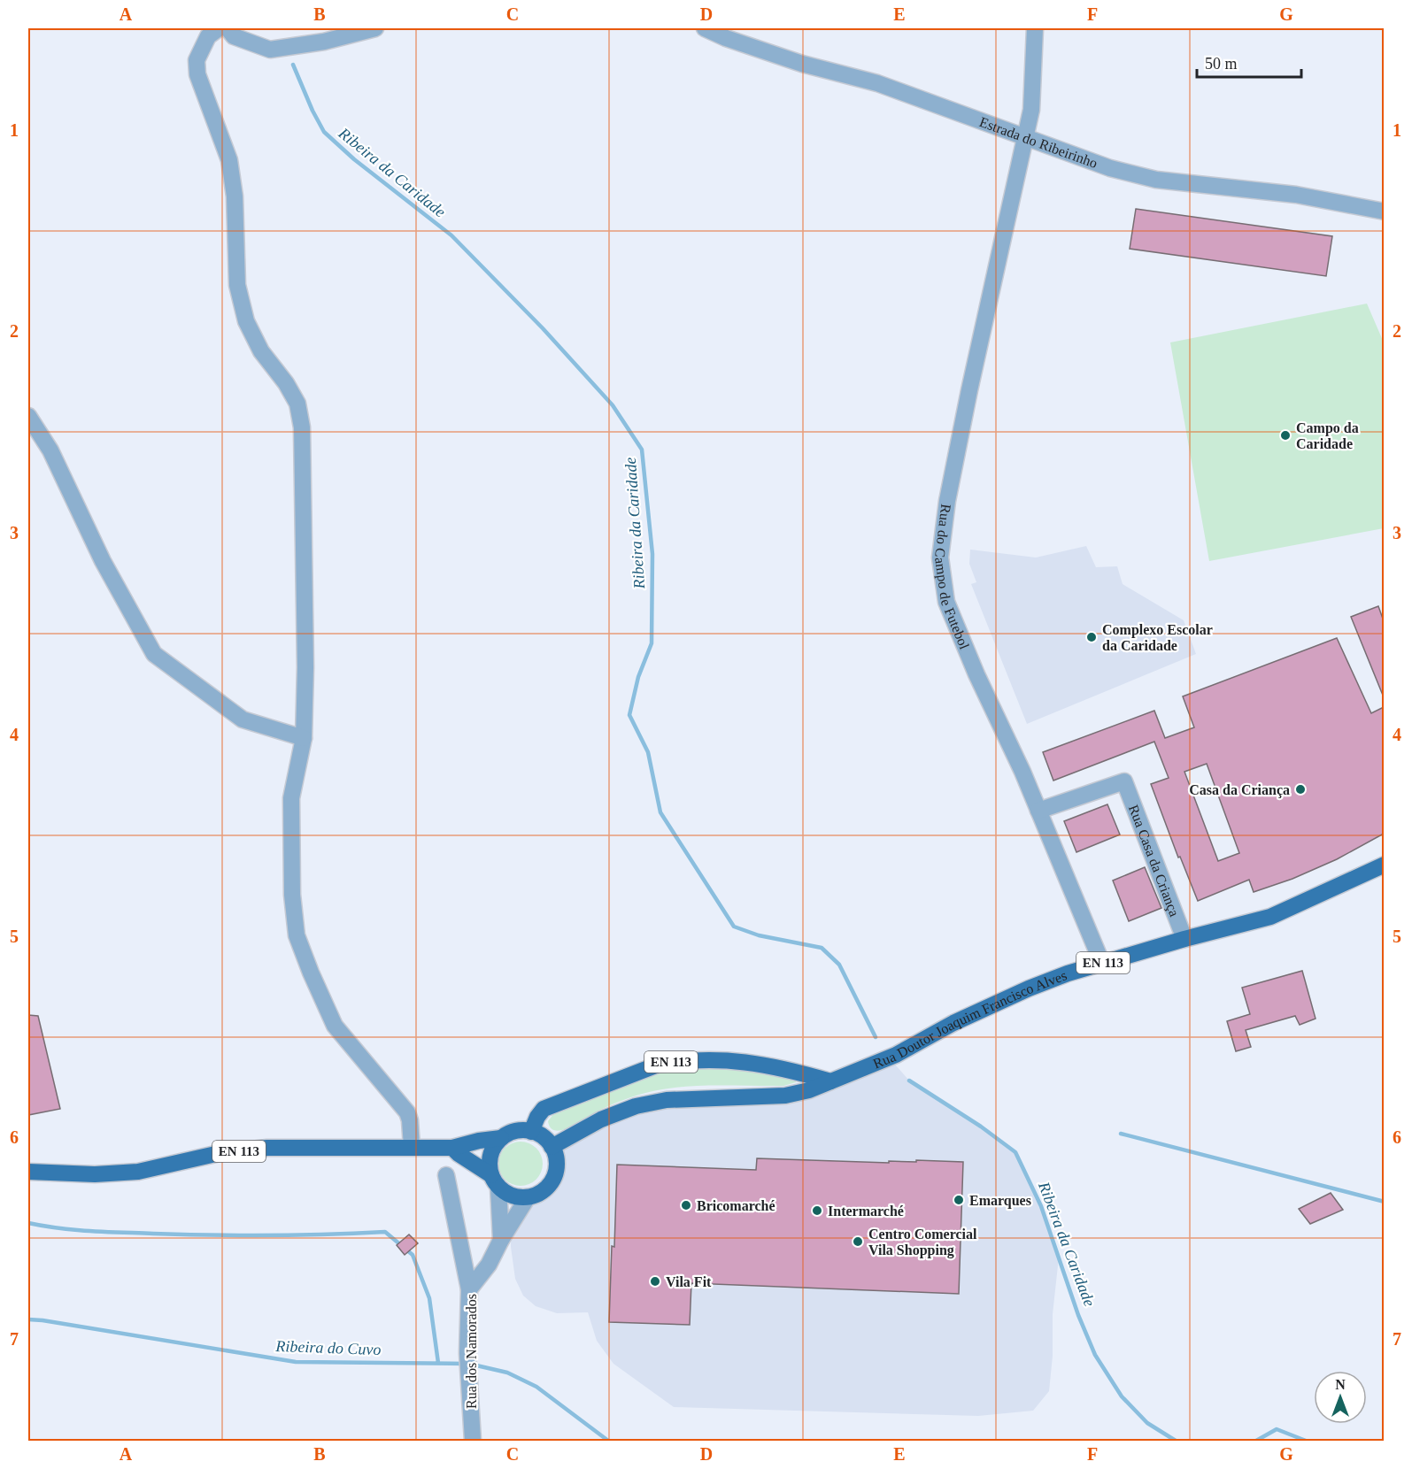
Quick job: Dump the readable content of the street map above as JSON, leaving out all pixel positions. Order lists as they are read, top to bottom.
{
  "streets": {
    "main road": ["EN 113", "Rua Doutor Joaquim Francisco Alves"],
    "street": [
      "Estrada do Ribeirinho",
      "Rua do Campo de Futebol",
      "Rua Casa da Criança",
      "Rua dos Namorados"
    ]
  },
  "crossings": [
    ["Estrada do Ribeirinho", "Rua do Campo de Futebol"],
    ["Rua do Campo de Futebol", "Rua Casa da Criança"],
    ["Rua do Campo de Futebol", "Rua Doutor Joaquim Francisco Alves"],
    ["Rua Casa da Criança", "Rua Doutor Joaquim Francisco Alves"],
    ["EN 113", "Rua Doutor Joaquim Francisco Alves"],
    ["EN 113", "Rua dos Namorados"],
    ["Rua Doutor Joaquim Francisco Alves", "Rua dos Namorados"]
  ],
  "water": ["Ribeira da Caridade", "Ribeira do Cuvo"],
  "places": [
    "Campo da Caridade",
    "Complexo Escolar da Caridade",
    "Casa da Criança",
    "Emarques",
    "Bricomarché",
    "Intermarché",
    "Centro Comercial Vila Shopping",
    "Vila Fit"
  ],
  "scale_bar": "50 m",
  "north": "top",
  "grid": {
    "columns": [
      "A",
      "B",
      "C",
      "D",
      "E",
      "F",
      "G"
    ],
    "rows": [
      "1",
      "2",
      "3",
      "4",
      "5",
      "6",
      "7"
    ]
  }
}
